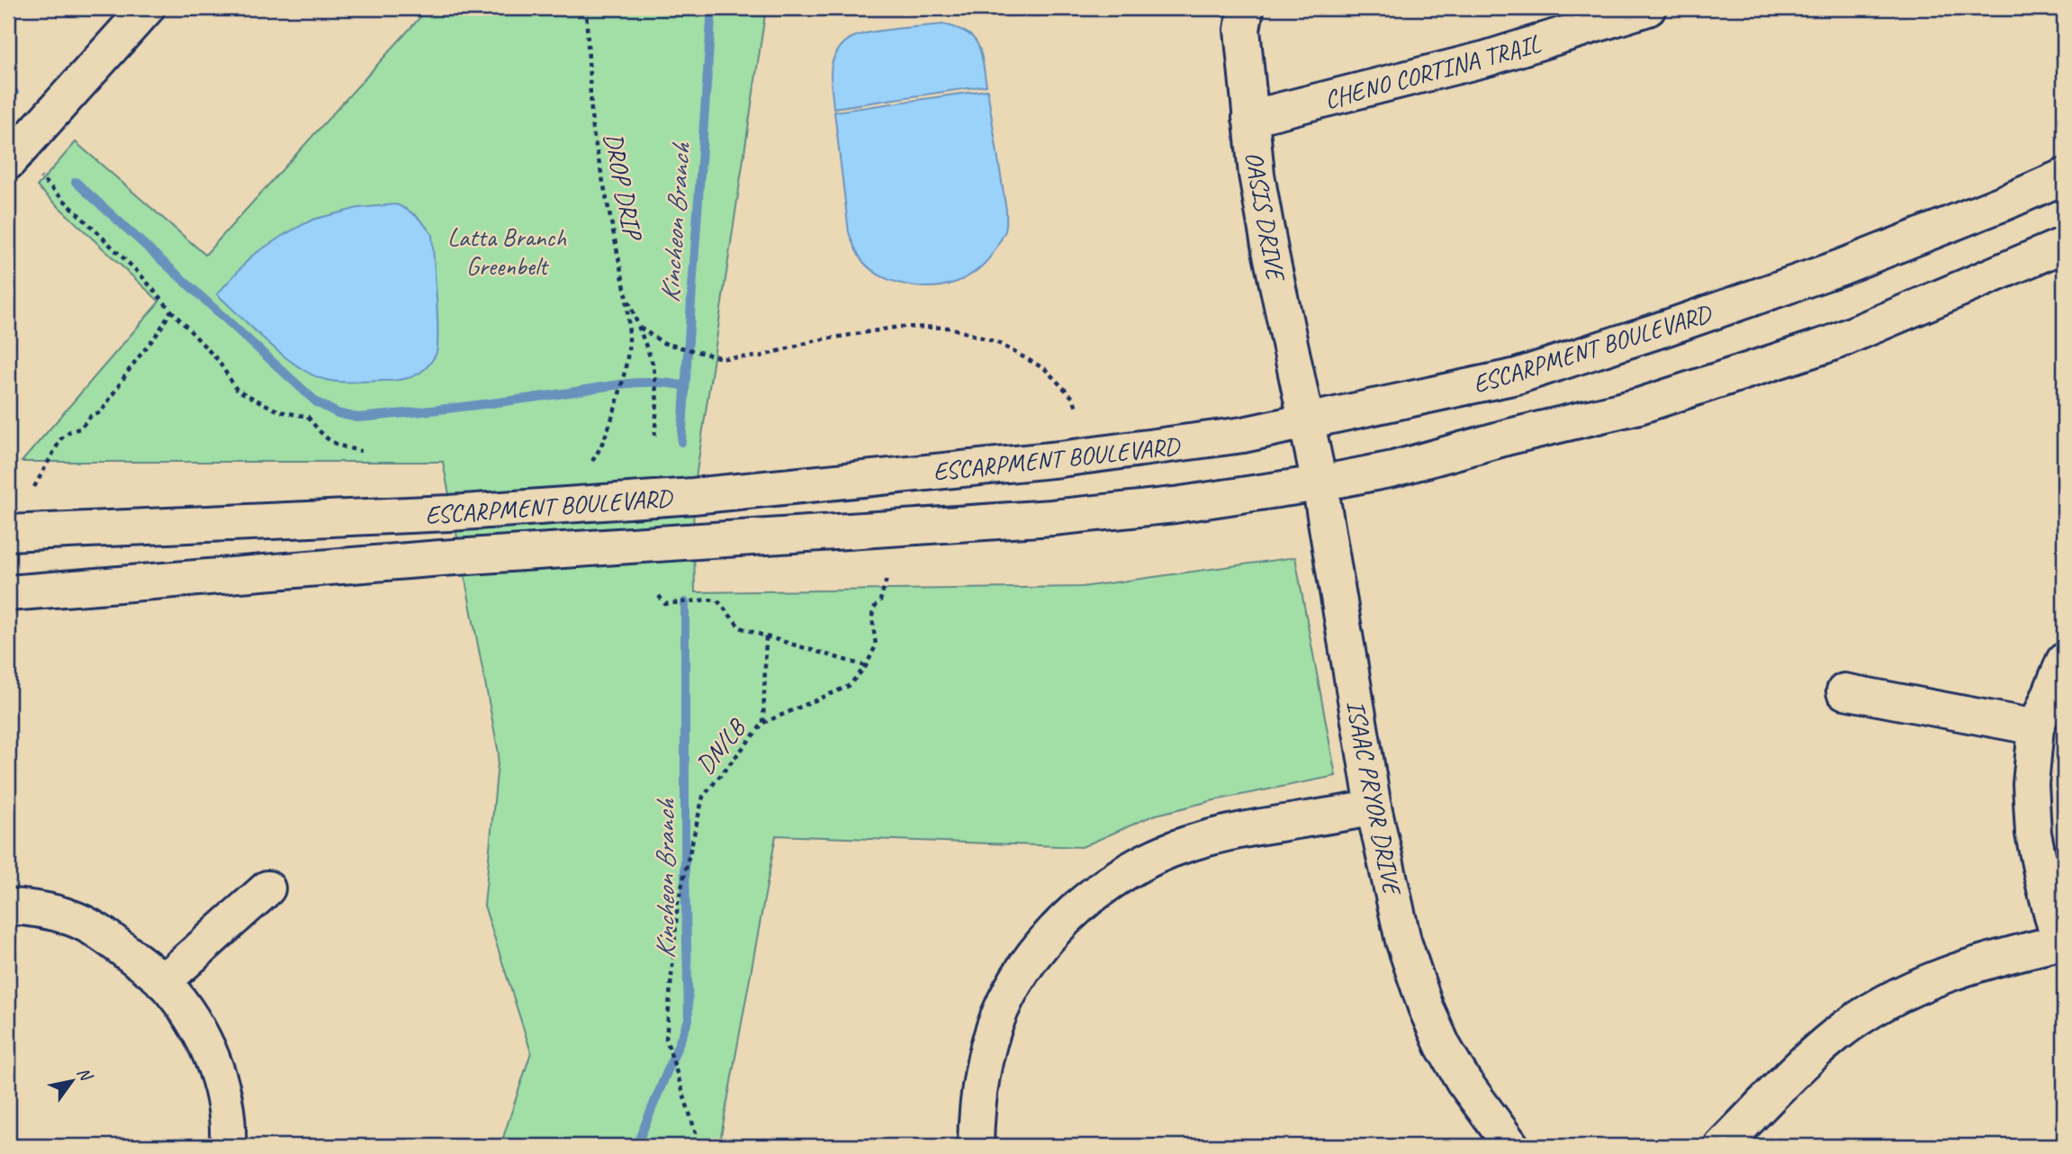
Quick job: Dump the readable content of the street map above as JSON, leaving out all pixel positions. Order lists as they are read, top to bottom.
{
  "streets": {
    "main road": [
      "CHENO CORTINA TRAIL",
      "OASIS DRIVE",
      "ESCARPMENT BOULEVARD",
      "ISAAC PRYOR DRIVE"
    ],
    "path": ["DROP DRIP", "DN/LB"]
  },
  "crossings": [
    ["CHENO CORTINA TRAIL", "OASIS DRIVE"],
    ["OASIS DRIVE", "ESCARPMENT BOULEVARD"],
    ["OASIS DRIVE", "ISAAC PRYOR DRIVE"],
    ["ESCARPMENT BOULEVARD", "ISAAC PRYOR DRIVE"]
  ],
  "water": ["Kincheon Branch"],
  "parks": ["Latta Branch Greenbelt"],
  "north": "top right"
}
